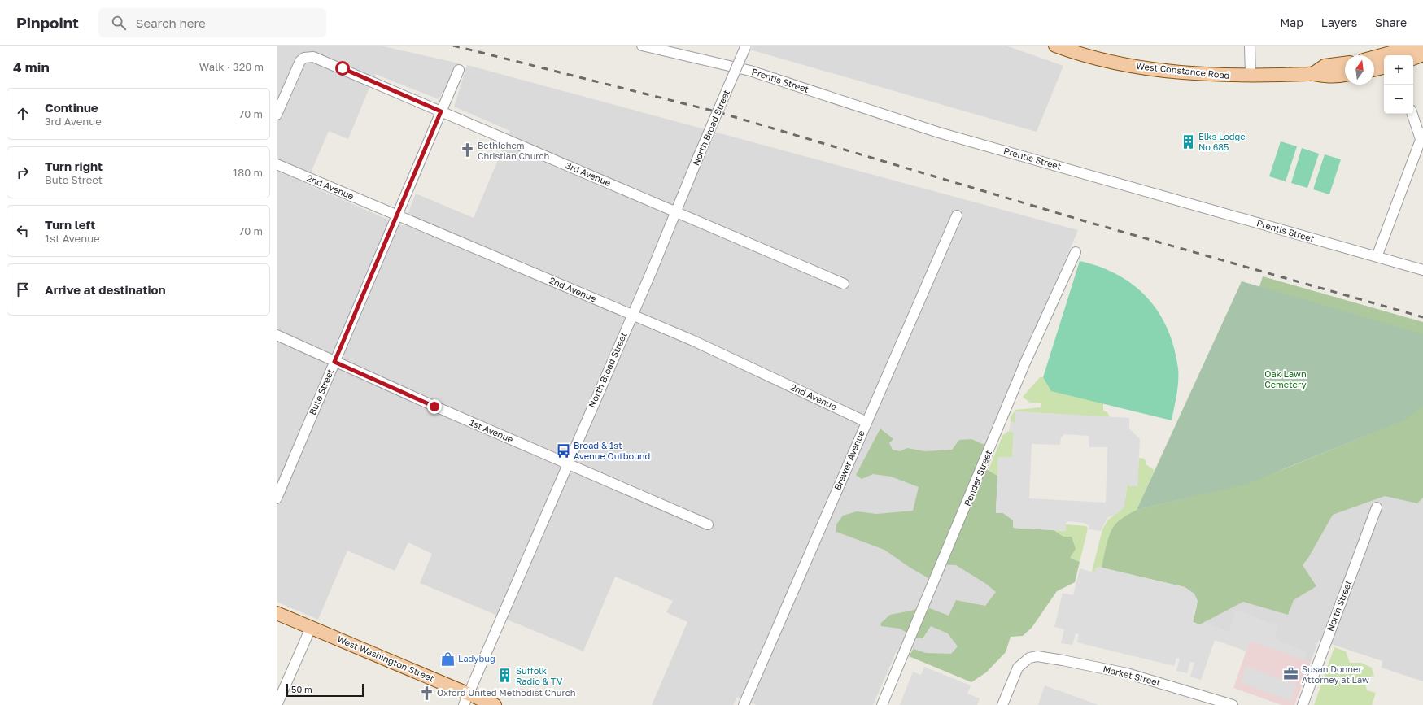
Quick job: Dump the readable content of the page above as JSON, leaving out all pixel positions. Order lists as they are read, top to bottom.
{
  "streets": {
    "main road": ["West Constance Road", "West Washington Street"],
    "street": [
      "Prentis Street",
      "North Broad Street",
      "3rd Avenue",
      "2nd Avenue",
      "Bute Street",
      "1st Avenue",
      "Brewer Avenue",
      "Pender Street",
      "North Street",
      "Market Street"
    ]
  },
  "crossings": [
    ["North Broad Street", "3rd Avenue"],
    ["North Broad Street", "2nd Avenue"],
    ["North Broad Street", "1st Avenue"],
    ["North Broad Street", "West Washington Street"],
    ["3rd Avenue", "Bute Street"],
    ["2nd Avenue", "Bute Street"],
    ["2nd Avenue", "Brewer Avenue"],
    ["Bute Street", "1st Avenue"]
  ],
  "parks": ["Oak Lawn Cemetery"],
  "places": {
    "building": ["Elks Lodge No 685", "Suffolk Radio & TV"],
    "church": ["Bethlehem Christian Church", "Oxford United Methodist Church"],
    "bus stop": ["Broad & 1st Avenue Outbound"],
    "shop": ["Ladybug"],
    "office": ["Susan Donner Attorney at Law"]
  },
  "scale_bar": "50 m",
  "north": "top",
  "page": {
    "header": "Pinpoint",
    "search": "Search here",
    "nav": ["Map", "Layers", "Share"],
    "heading": ["4 min", "Walk · 320 m"],
    "map_buttons": ["+", "−"],
    "list": [
      ["Continue", "3rd Avenue", "70 m"],
      ["Turn right", "Bute Street", "180 m"],
      ["Turn left", "1st Avenue", "70 m"],
      "Arrive at destination"
    ],
    "scale": "50 m"
  }
}
